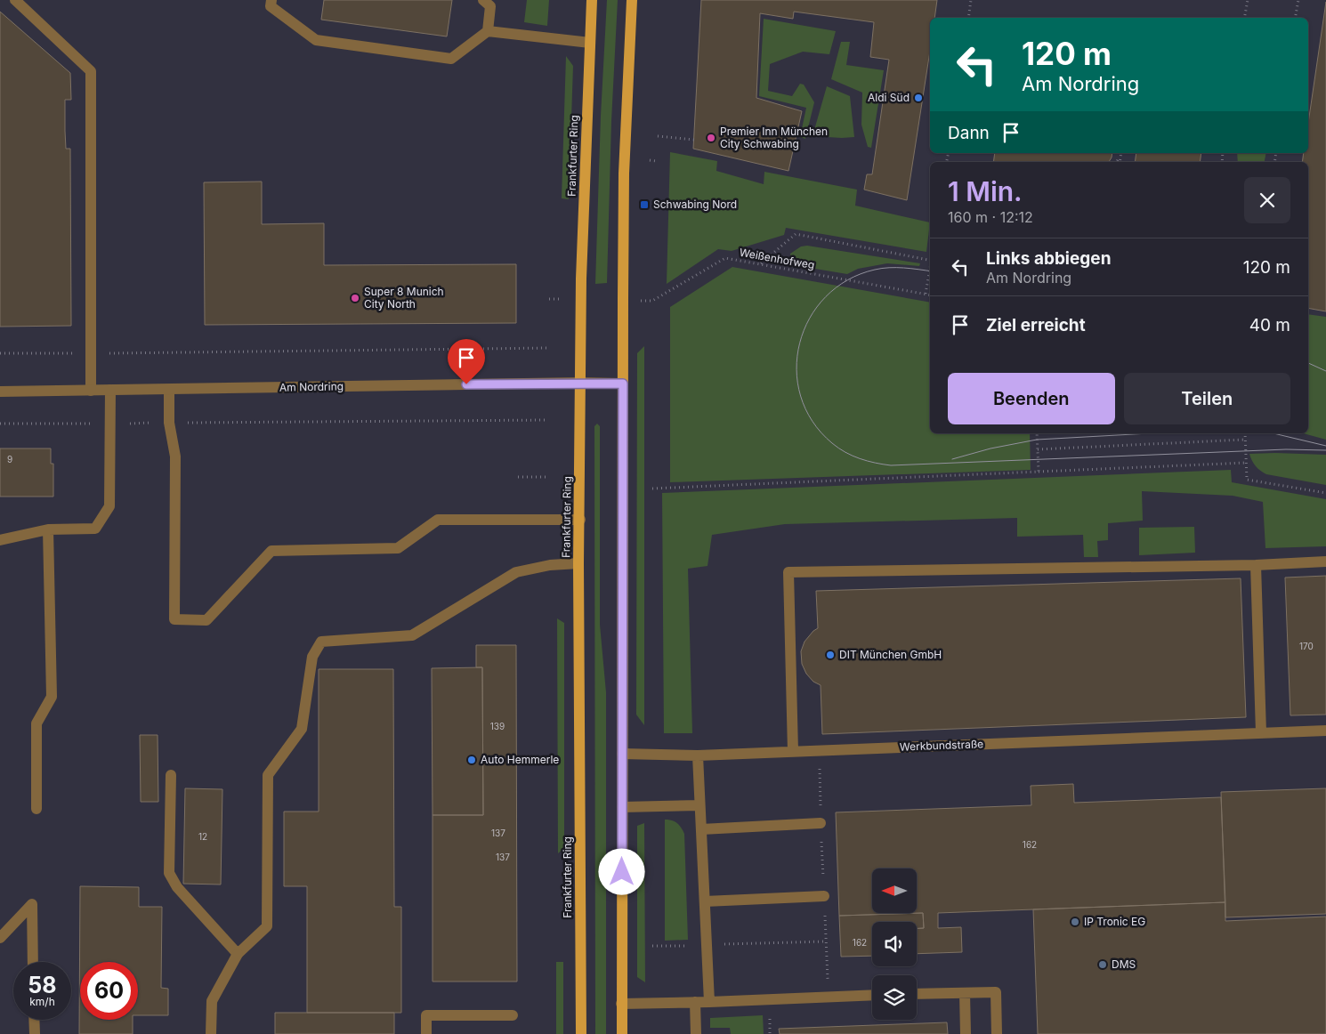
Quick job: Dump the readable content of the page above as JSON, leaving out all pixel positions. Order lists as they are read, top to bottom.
{
  "streets": {
    "main road": ["Frankfurter Ring"],
    "street": ["Am Nordring", "Werkbundstraße"],
    "path": ["Weißenhofweg"]
  },
  "crossings": [
    ["Frankfurter Ring", "Am Nordring"]
  ],
  "places": {
    "other": [
      "Aldi Süd",
      "Premier Inn München City Schwabing",
      "Super 8 Munich City North",
      "DIT München GmbH",
      "Auto Hemmerle",
      "IP Tronic EG",
      "DMS"
    ],
    "transit": ["Schwabing Nord"]
  },
  "house_numbers": [
    "9",
    "170",
    "139",
    "137",
    "12",
    "162",
    "137",
    "162"
  ],
  "north": "left",
  "page": {
    "turn": ["120 m", "Am Nordring"],
    "then": "Dann",
    "heading": ["1 Min.", "160 m · 12:12"],
    "list": [
      {
        "name": "Links abbiegen",
        "note": "Am Nordring",
        "value": "120 m"
      },
      {
        "name": "Ziel erreicht",
        "value": "40 m"
      }
    ],
    "buttons": ["Beenden", "Teilen"],
    "speed": "58 km/h",
    "limit": "60"
  }
}
